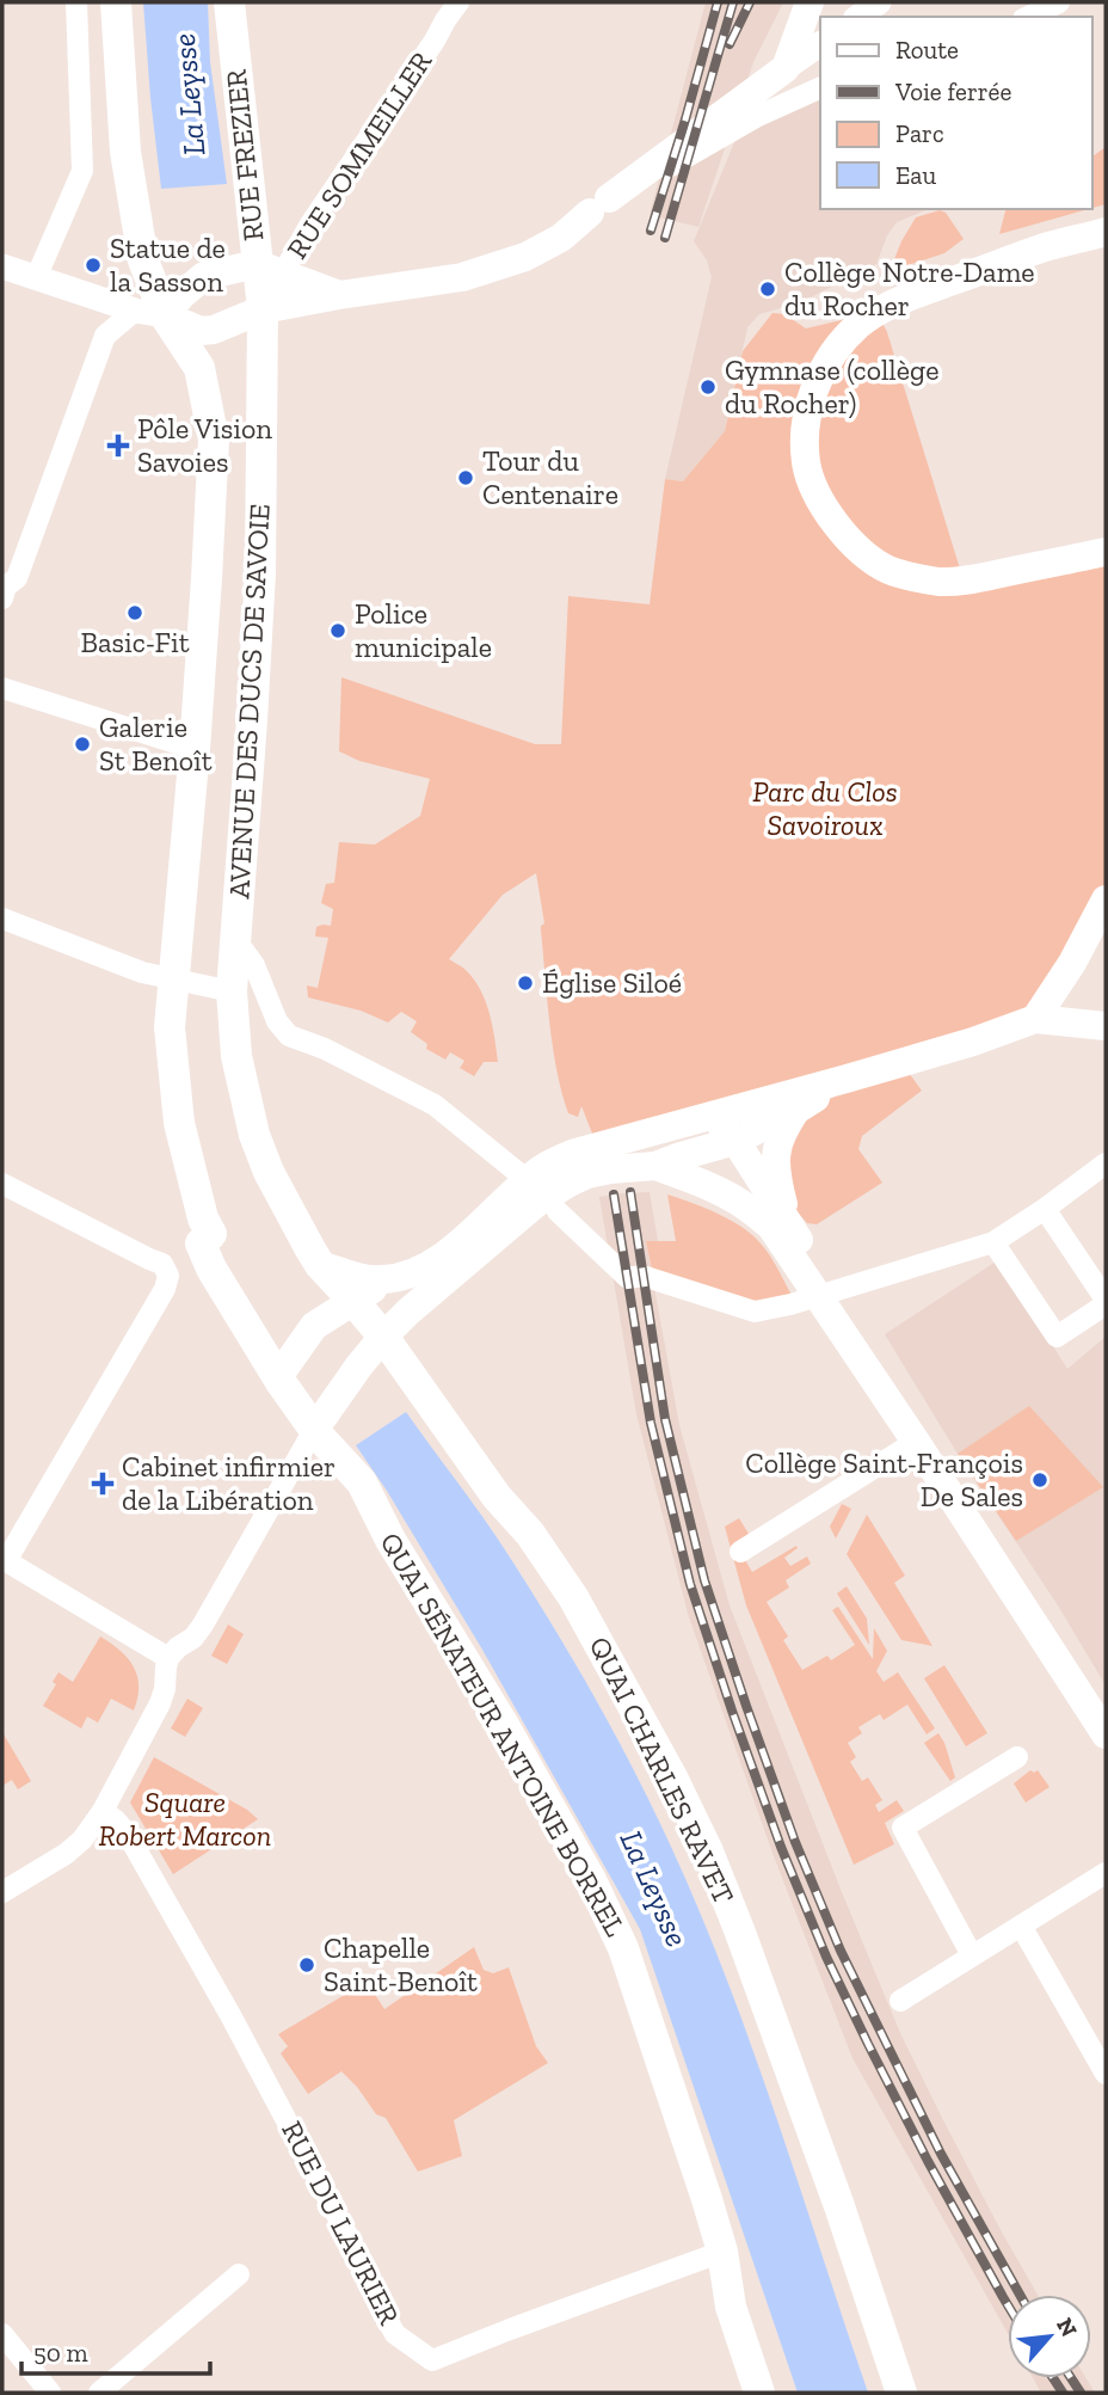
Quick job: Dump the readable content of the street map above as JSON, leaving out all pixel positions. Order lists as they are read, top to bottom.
{
  "streets": {
    "main road": [
      "RUE FREZIER",
      "AVENUE DES DUCS DE SAVOIE",
      "QUAI SÉNATEUR ANTOINE BORREL",
      "QUAI CHARLES RAVET"
    ],
    "street": ["RUE SOMMEILLER", "RUE DU LAURIER"]
  },
  "crossings": [
    ["RUE FREZIER", "RUE SOMMEILLER"],
    ["RUE FREZIER", "AVENUE DES DUCS DE SAVOIE"],
    ["AVENUE DES DUCS DE SAVOIE", "QUAI SÉNATEUR ANTOINE BORREL"],
    ["AVENUE DES DUCS DE SAVOIE", "QUAI CHARLES RAVET"],
    ["QUAI SÉNATEUR ANTOINE BORREL", "RUE DU LAURIER"]
  ],
  "water": ["La Leysse"],
  "parks": ["Parc du Clos Savoiroux", "Square Robert Marcon"],
  "places": {
    "other": [
      "Statue de la Sasson",
      "Collège Notre-Dame du Rocher",
      "Gymnase (collège du Rocher)",
      "Tour du Centenaire",
      "Basic-Fit",
      "Police municipale",
      "Galerie St Benoît",
      "Église Siloé",
      "Collège Saint-François De Sales",
      "Chapelle Saint-Benoît"
    ],
    "health": ["Pôle Vision Savoies", "Cabinet infirmier de la Libération"]
  },
  "legend": [
    "Route",
    "Voie ferrée",
    "Parc",
    "Eau"
  ],
  "scale_bar": "50 m",
  "north": "top right"
}
